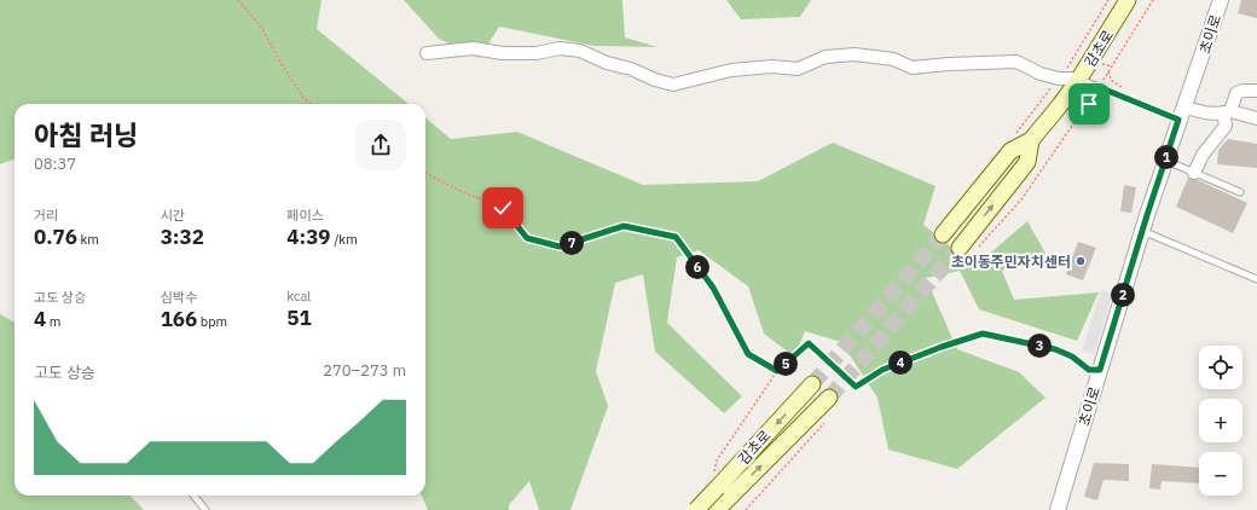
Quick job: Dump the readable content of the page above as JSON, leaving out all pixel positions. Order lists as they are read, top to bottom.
{
  "streets": {
    "main road": ["감초로"],
    "street": ["초이로"]
  },
  "places": ["초이동주민자치센터"],
  "page": {
    "heading": ["아침 러닝", "08:37"],
    "pins": [
      "1",
      "7",
      "6",
      "2",
      "3",
      "4",
      "5"
    ],
    "stats": [
      ["거리", "0.76 km"],
      ["시간", "3:32"],
      ["페이스", "4:39 /km"],
      ["고도 상승", "4 m"],
      ["심박수", "166 bpm"],
      ["kcal", "51"]
    ],
    "map_buttons": ["+", "−"],
    "chart": ["고도 상승", "270–273 m"]
  }
}
